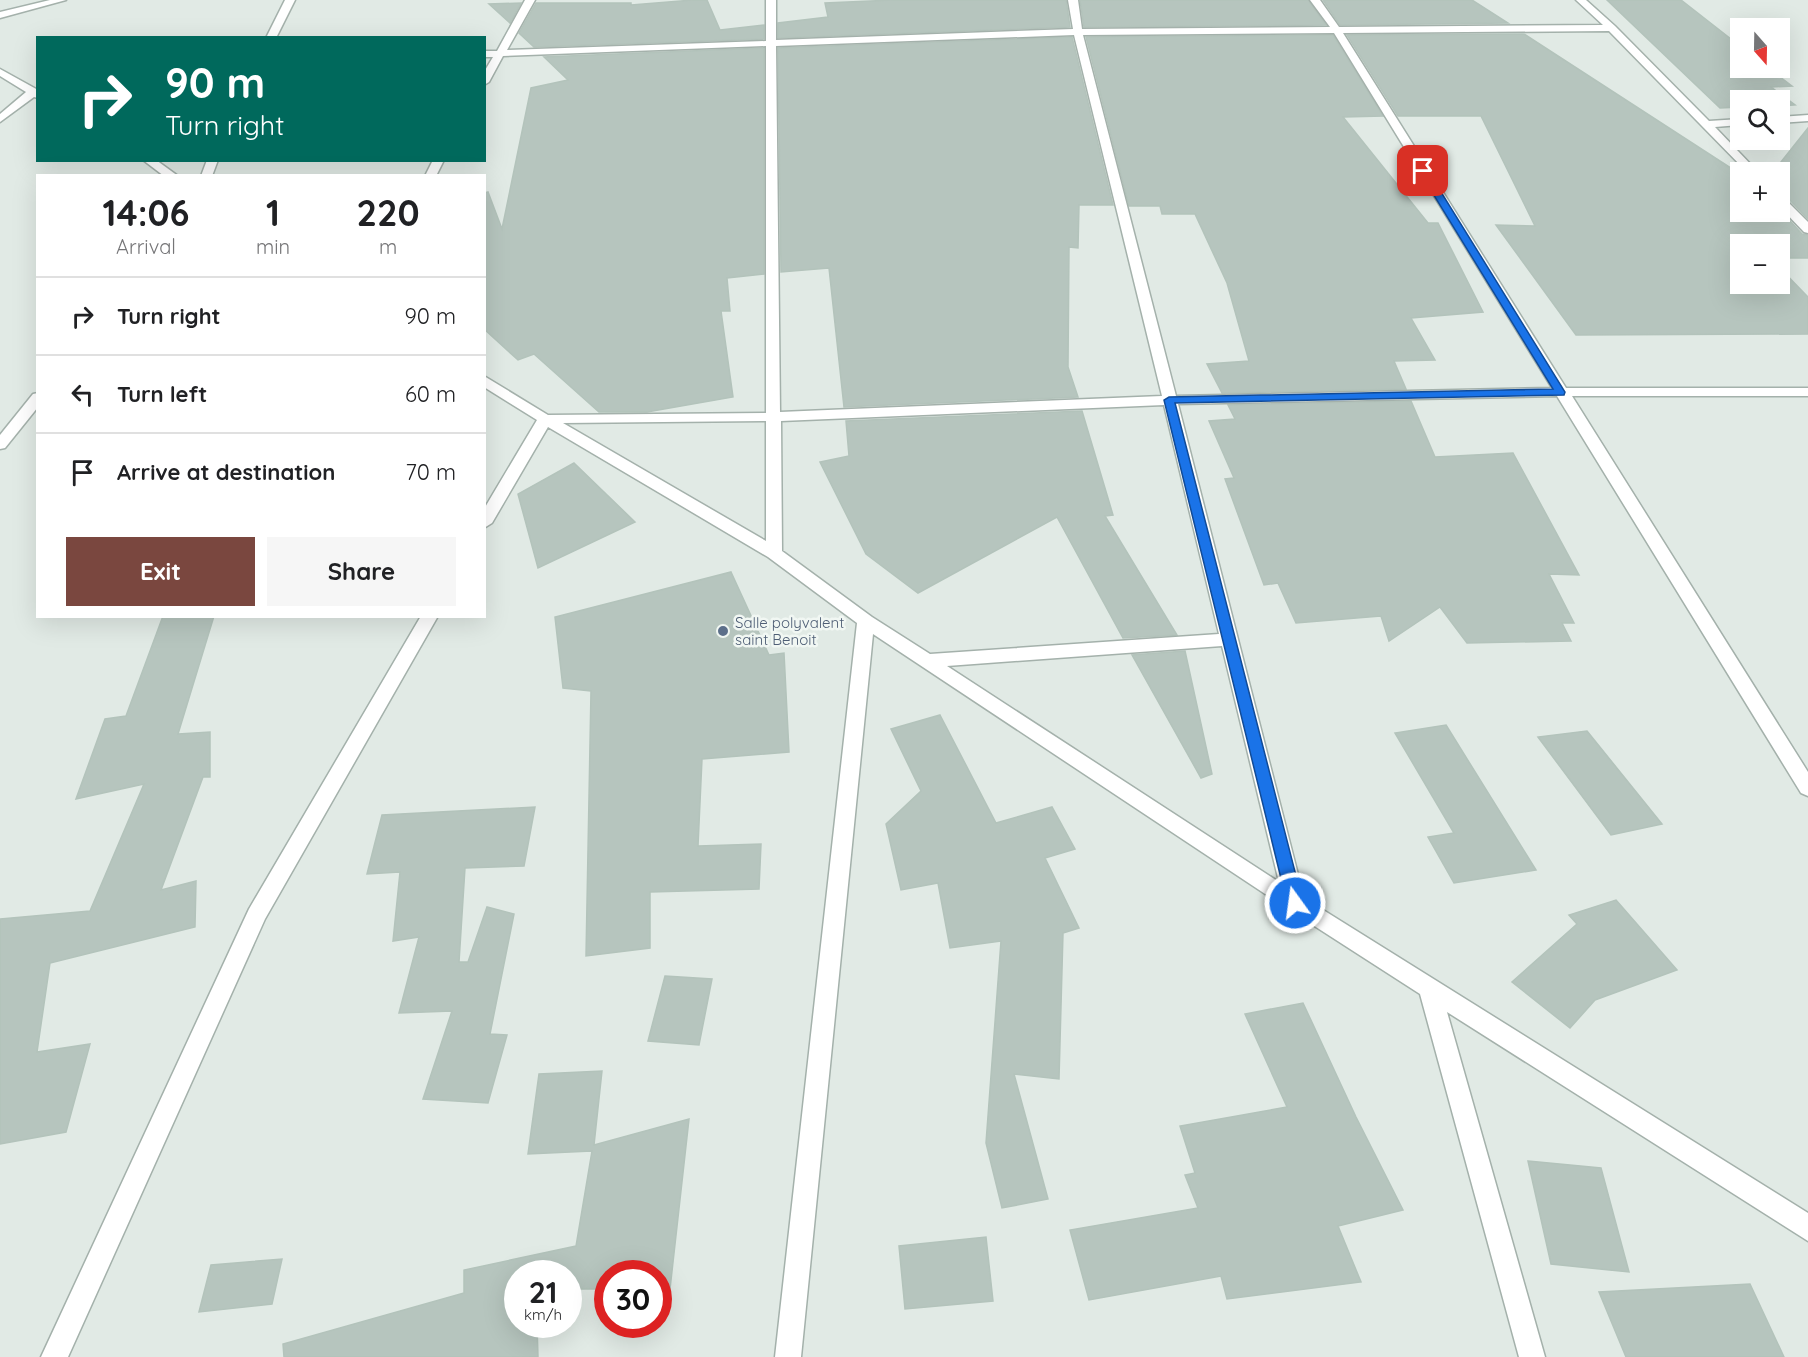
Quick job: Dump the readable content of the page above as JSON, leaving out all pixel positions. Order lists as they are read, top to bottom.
{
  "places": ["Salle polyvalent saint Benoit"],
  "north": "bottom",
  "page": {
    "map_buttons": ["+", "−"],
    "turn": ["90 m", "Turn right"],
    "eta": [
      "14:06",
      "Arrival",
      "1",
      "min",
      "220",
      "m"
    ],
    "list": [
      {
        "name": "Turn right",
        "value": "90 m"
      },
      {
        "name": "Turn left",
        "value": "60 m"
      },
      {
        "name": "Arrive at destination",
        "value": "70 m"
      }
    ],
    "buttons": ["Exit", "Share"],
    "speed": "21 km/h",
    "limit": "30"
  }
}
